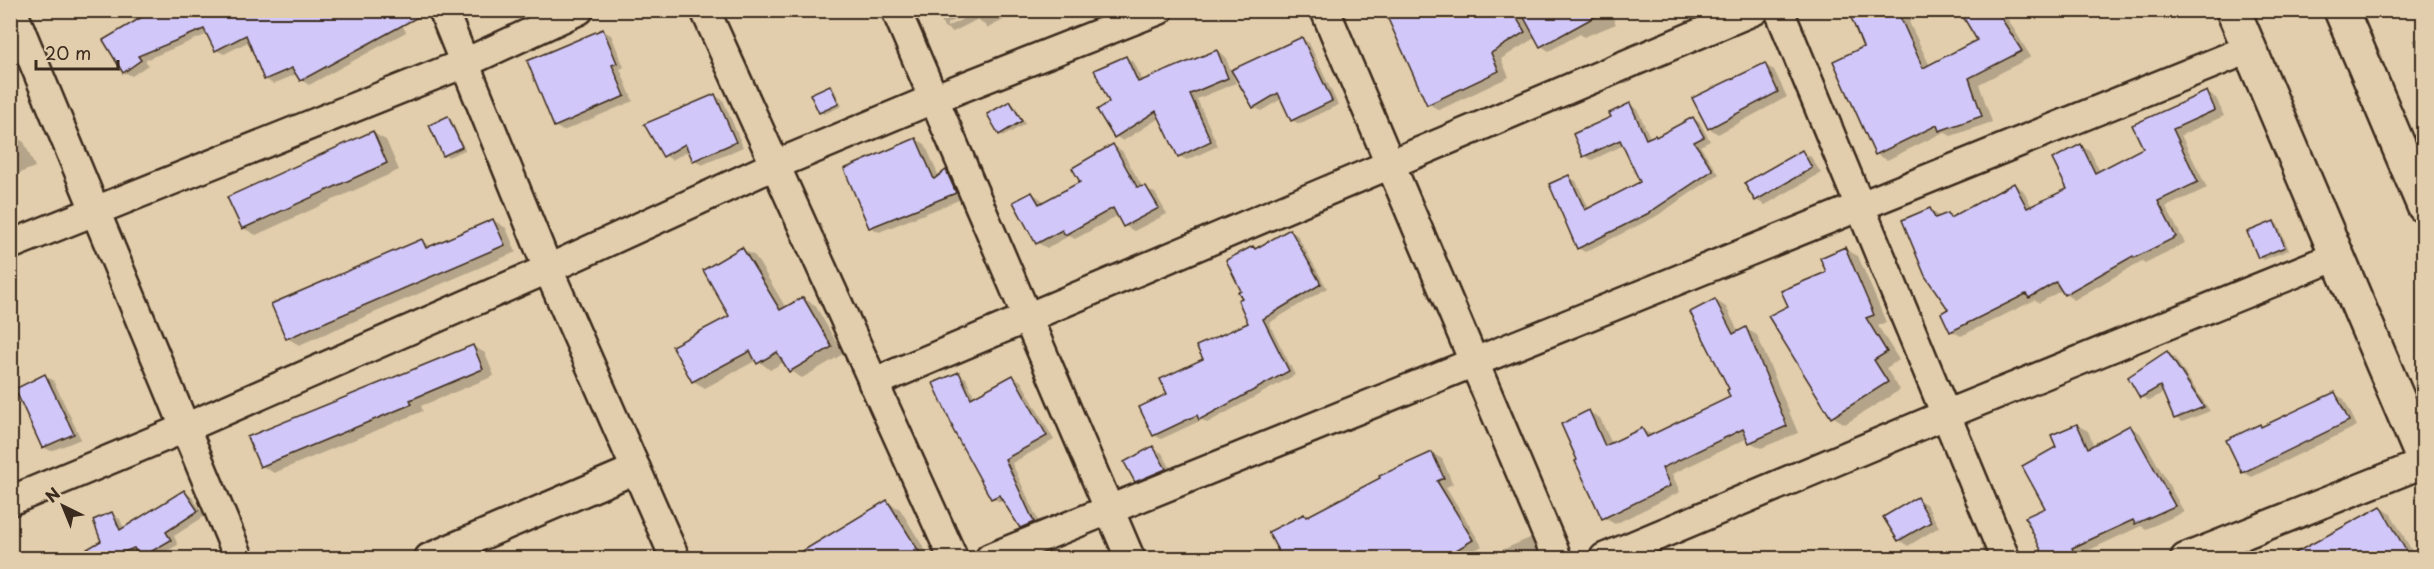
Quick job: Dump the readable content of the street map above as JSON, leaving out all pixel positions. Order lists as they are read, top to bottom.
{
  "scale_bar": "20 m",
  "north": "top left"
}
